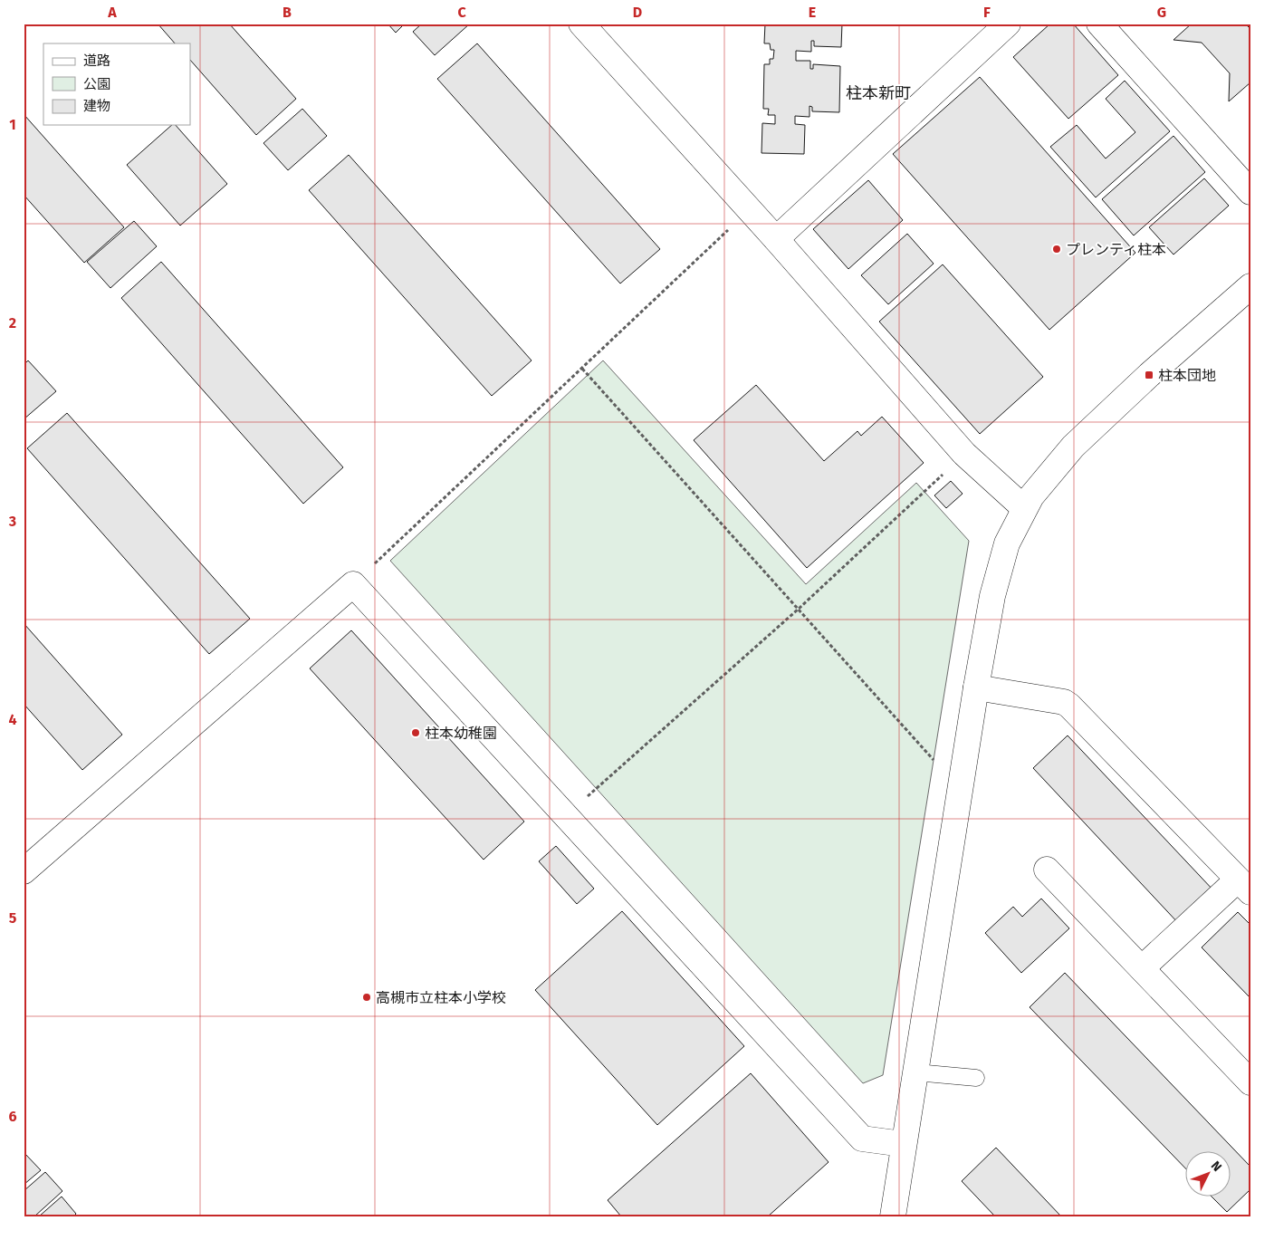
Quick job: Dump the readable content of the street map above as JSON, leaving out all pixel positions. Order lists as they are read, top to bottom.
{
  "districts": ["柱本新町"],
  "places": {
    "other": ["プレンティ柱本", "柱本幼稚園", "高槻市立柱本小学校"],
    "transit": ["柱本団地"]
  },
  "legend": ["道路", "公園", "建物"],
  "north": "top right",
  "grid": {
    "columns": [
      "A",
      "B",
      "C",
      "D",
      "E",
      "F",
      "G"
    ],
    "rows": [
      "1",
      "2",
      "3",
      "4",
      "5",
      "6"
    ]
  }
}
